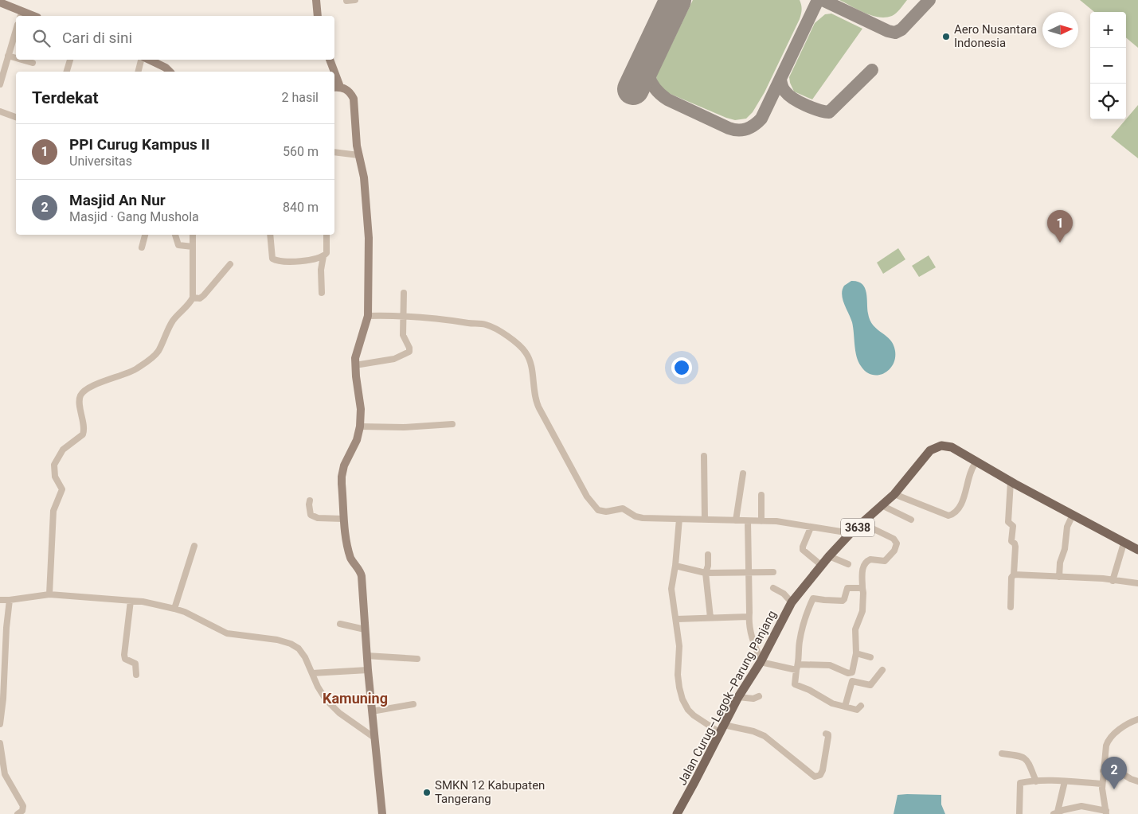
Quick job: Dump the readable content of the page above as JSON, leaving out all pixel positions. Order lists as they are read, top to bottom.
{
  "streets": {
    "main road": ["3638", "Jalan Curug–Legok–Parung Panjang"]
  },
  "districts": ["Kamuning"],
  "places": ["Aero Nusantara Indonesia", "SMKN 12 Kabupaten Tangerang"],
  "north": "right",
  "page": {
    "map_buttons": ["+", "−"],
    "search": "Cari di sini",
    "heading": ["Terdekat", "2 hasil"],
    "list": [
      {
        "mark": "1",
        "name": "PPI Curug Kampus II",
        "note": "Universitas",
        "value": "560 m"
      },
      {
        "mark": "2",
        "name": "Masjid An Nur",
        "note": "Masjid · Gang Mushola",
        "value": "840 m"
      }
    ],
    "pins": ["1", "2"]
  }
}
